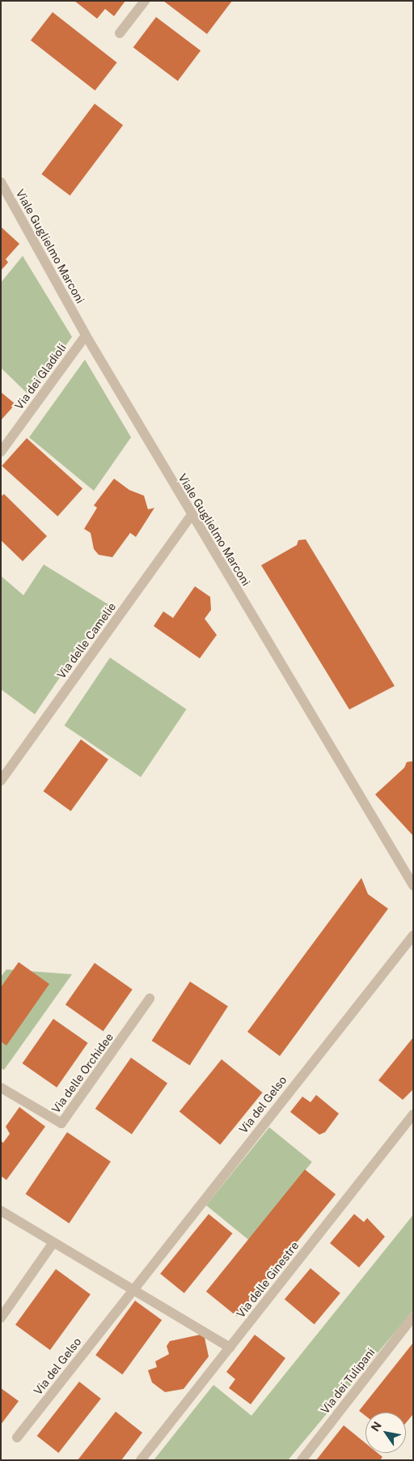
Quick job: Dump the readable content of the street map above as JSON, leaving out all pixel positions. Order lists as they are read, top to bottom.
{
  "streets": {
    "street": [
      "Viale Guglielmo Marconi",
      "Via dei Gladioli",
      "Via delle Camelie",
      "Via delle Orchidee",
      "Via del Gelso",
      "Via delle Ginestre",
      "Via dei Tulipani"
    ]
  },
  "crossings": [
    ["Viale Guglielmo Marconi", "Via dei Gladioli"],
    ["Viale Guglielmo Marconi", "Via delle Camelie"]
  ],
  "north": "top left"
}
